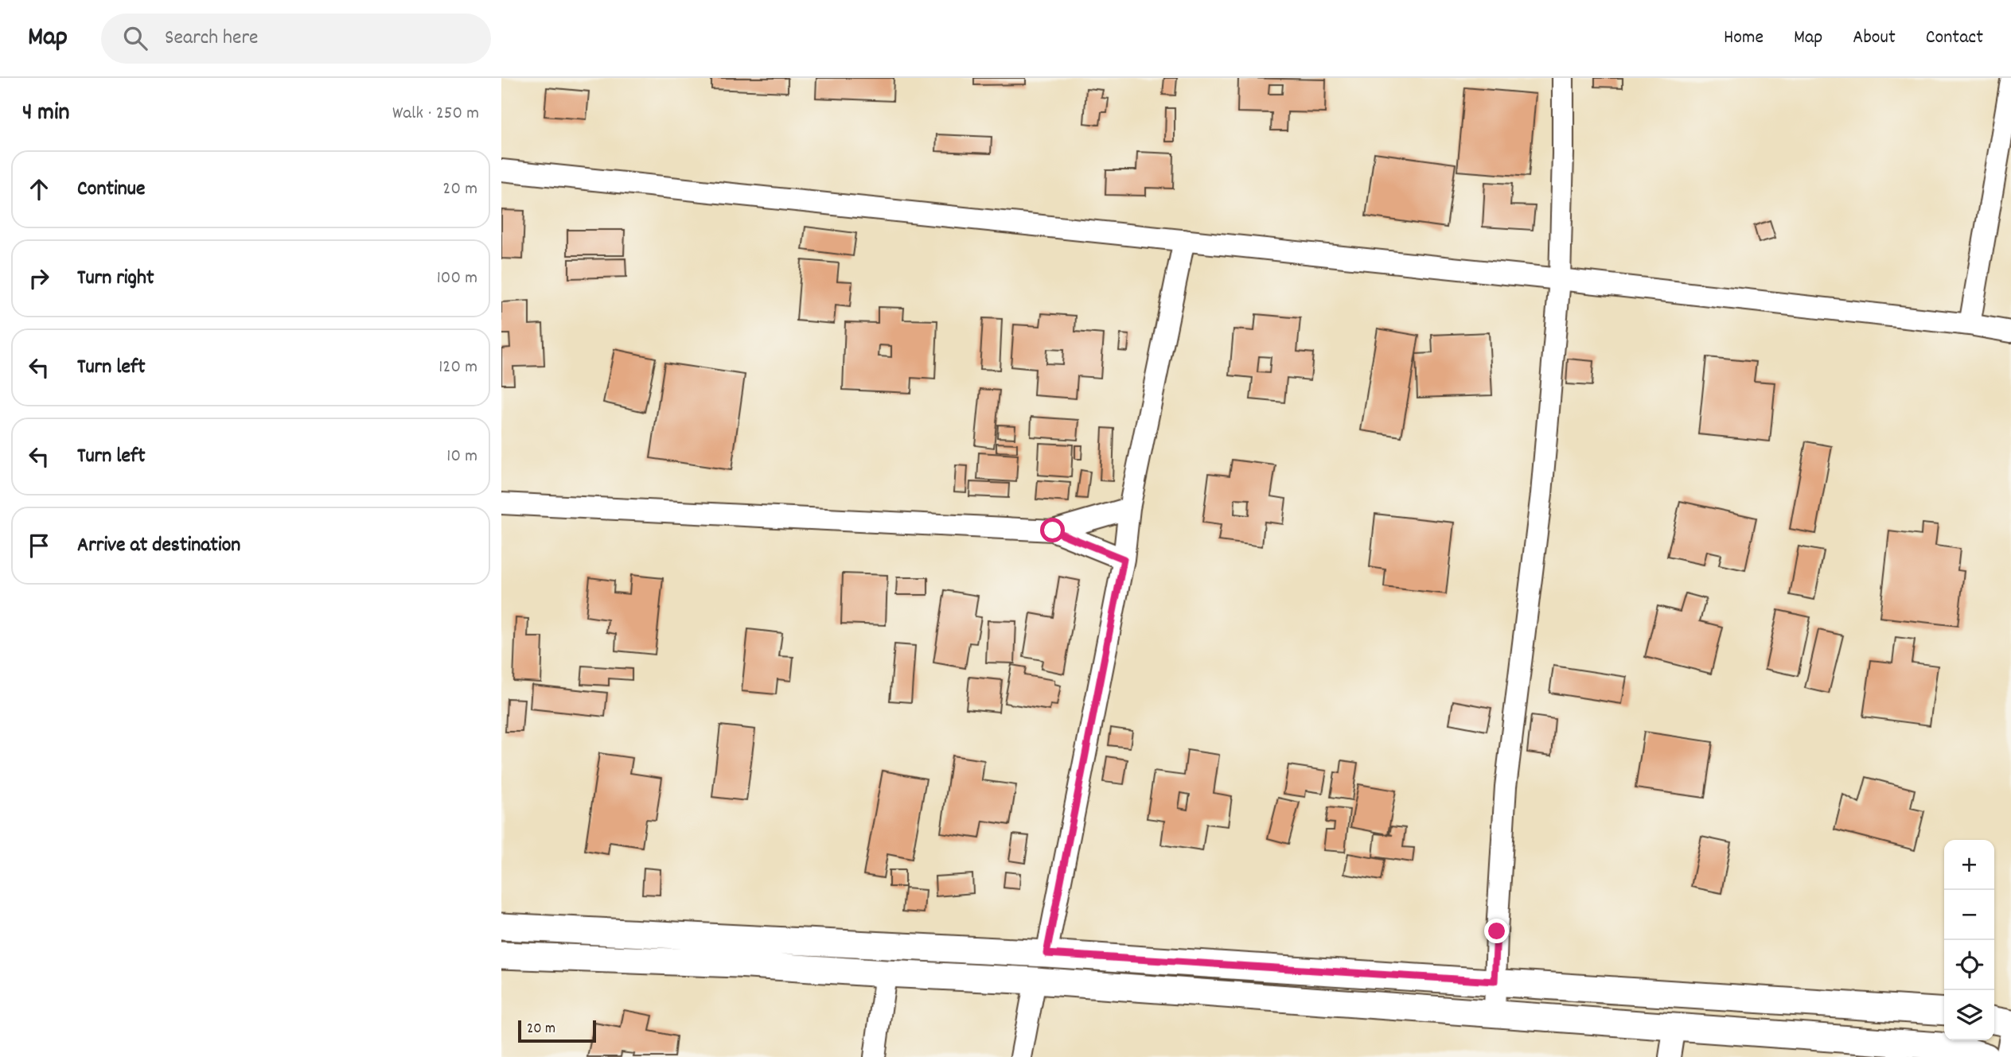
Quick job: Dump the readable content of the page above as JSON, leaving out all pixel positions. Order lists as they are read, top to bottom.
{
  "scale_bar": "20 m",
  "page": {
    "header": "Map",
    "search": "Search here",
    "nav": [
      "Home",
      "Map",
      "About",
      "Contact"
    ],
    "heading": ["4 min", "Walk · 250 m"],
    "list": [
      ["Continue", "20 m"],
      ["Turn right", "100 m"],
      ["Turn left", "120 m"],
      ["Turn left", "10 m"],
      "Arrive at destination"
    ],
    "map_buttons": ["+", "−"],
    "scale": "20 m"
  }
}
